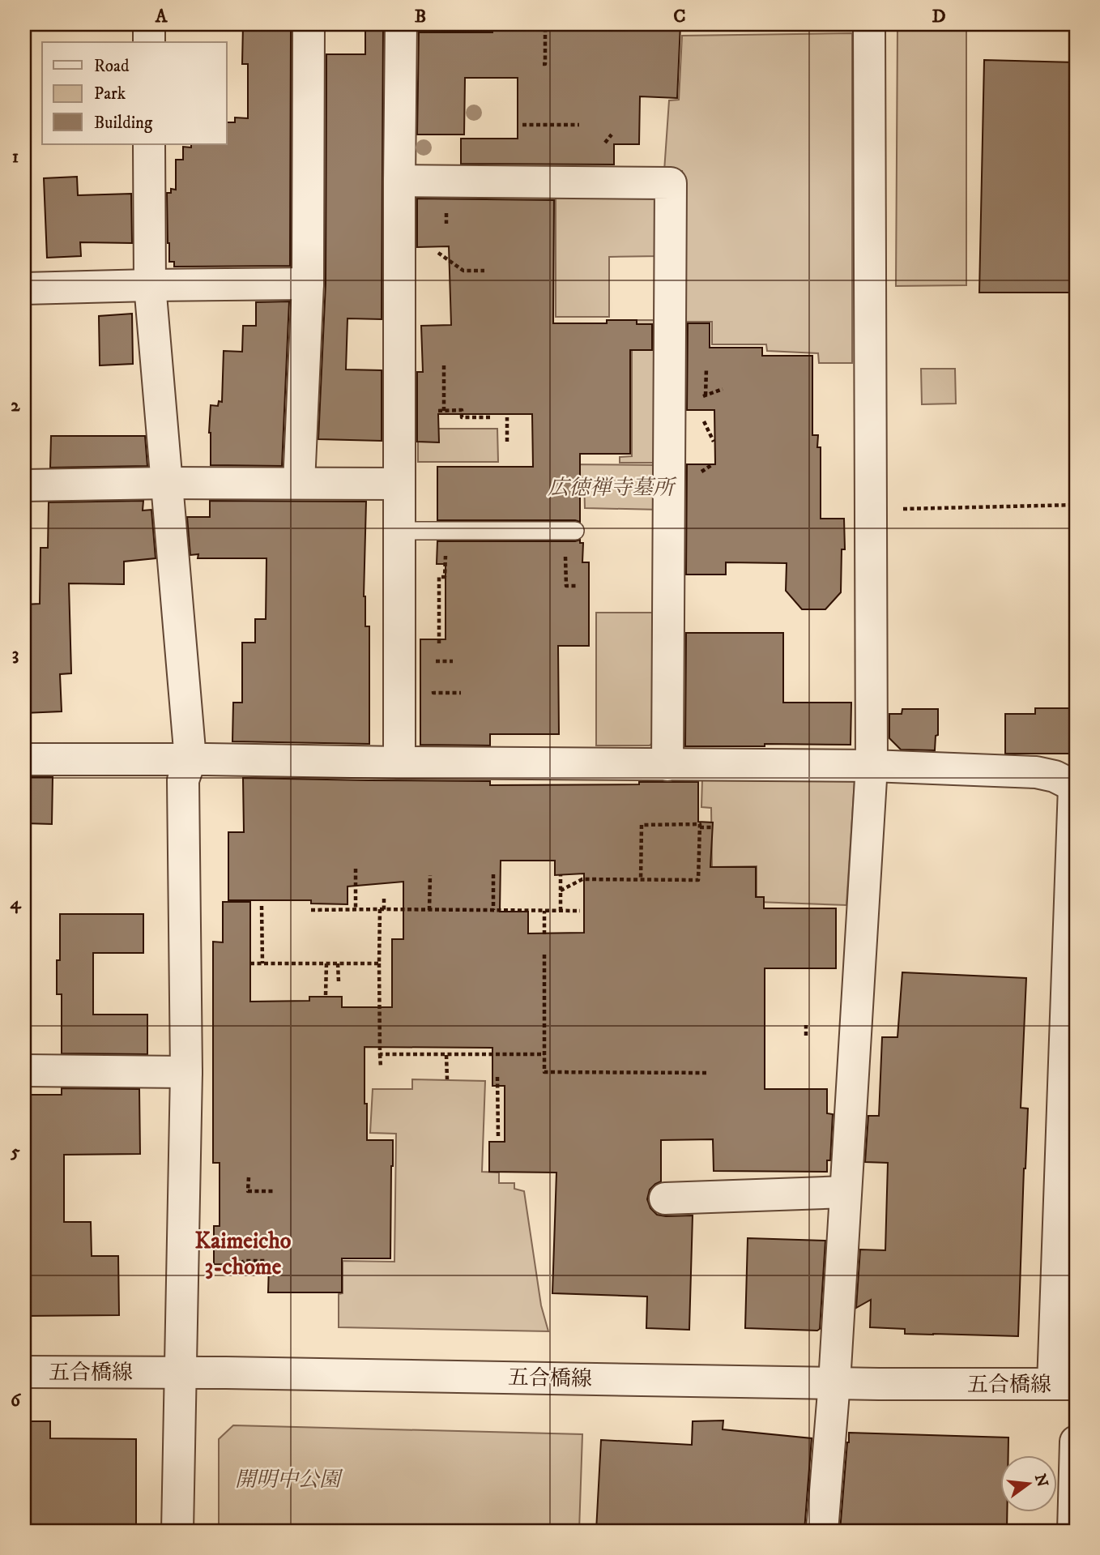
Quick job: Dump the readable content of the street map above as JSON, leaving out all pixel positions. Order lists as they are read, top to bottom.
{
  "streets": {
    "street": ["五合橋線"]
  },
  "districts": ["Kaimeicho 3-chome"],
  "parks": ["広徳禅寺墓所", "開明中公園"],
  "legend": ["Road", "Park", "Building"],
  "north": "right",
  "grid": {
    "columns": [
      "A",
      "B",
      "C",
      "D"
    ],
    "rows": [
      "1",
      "2",
      "3",
      "4",
      "5",
      "6"
    ]
  }
}
